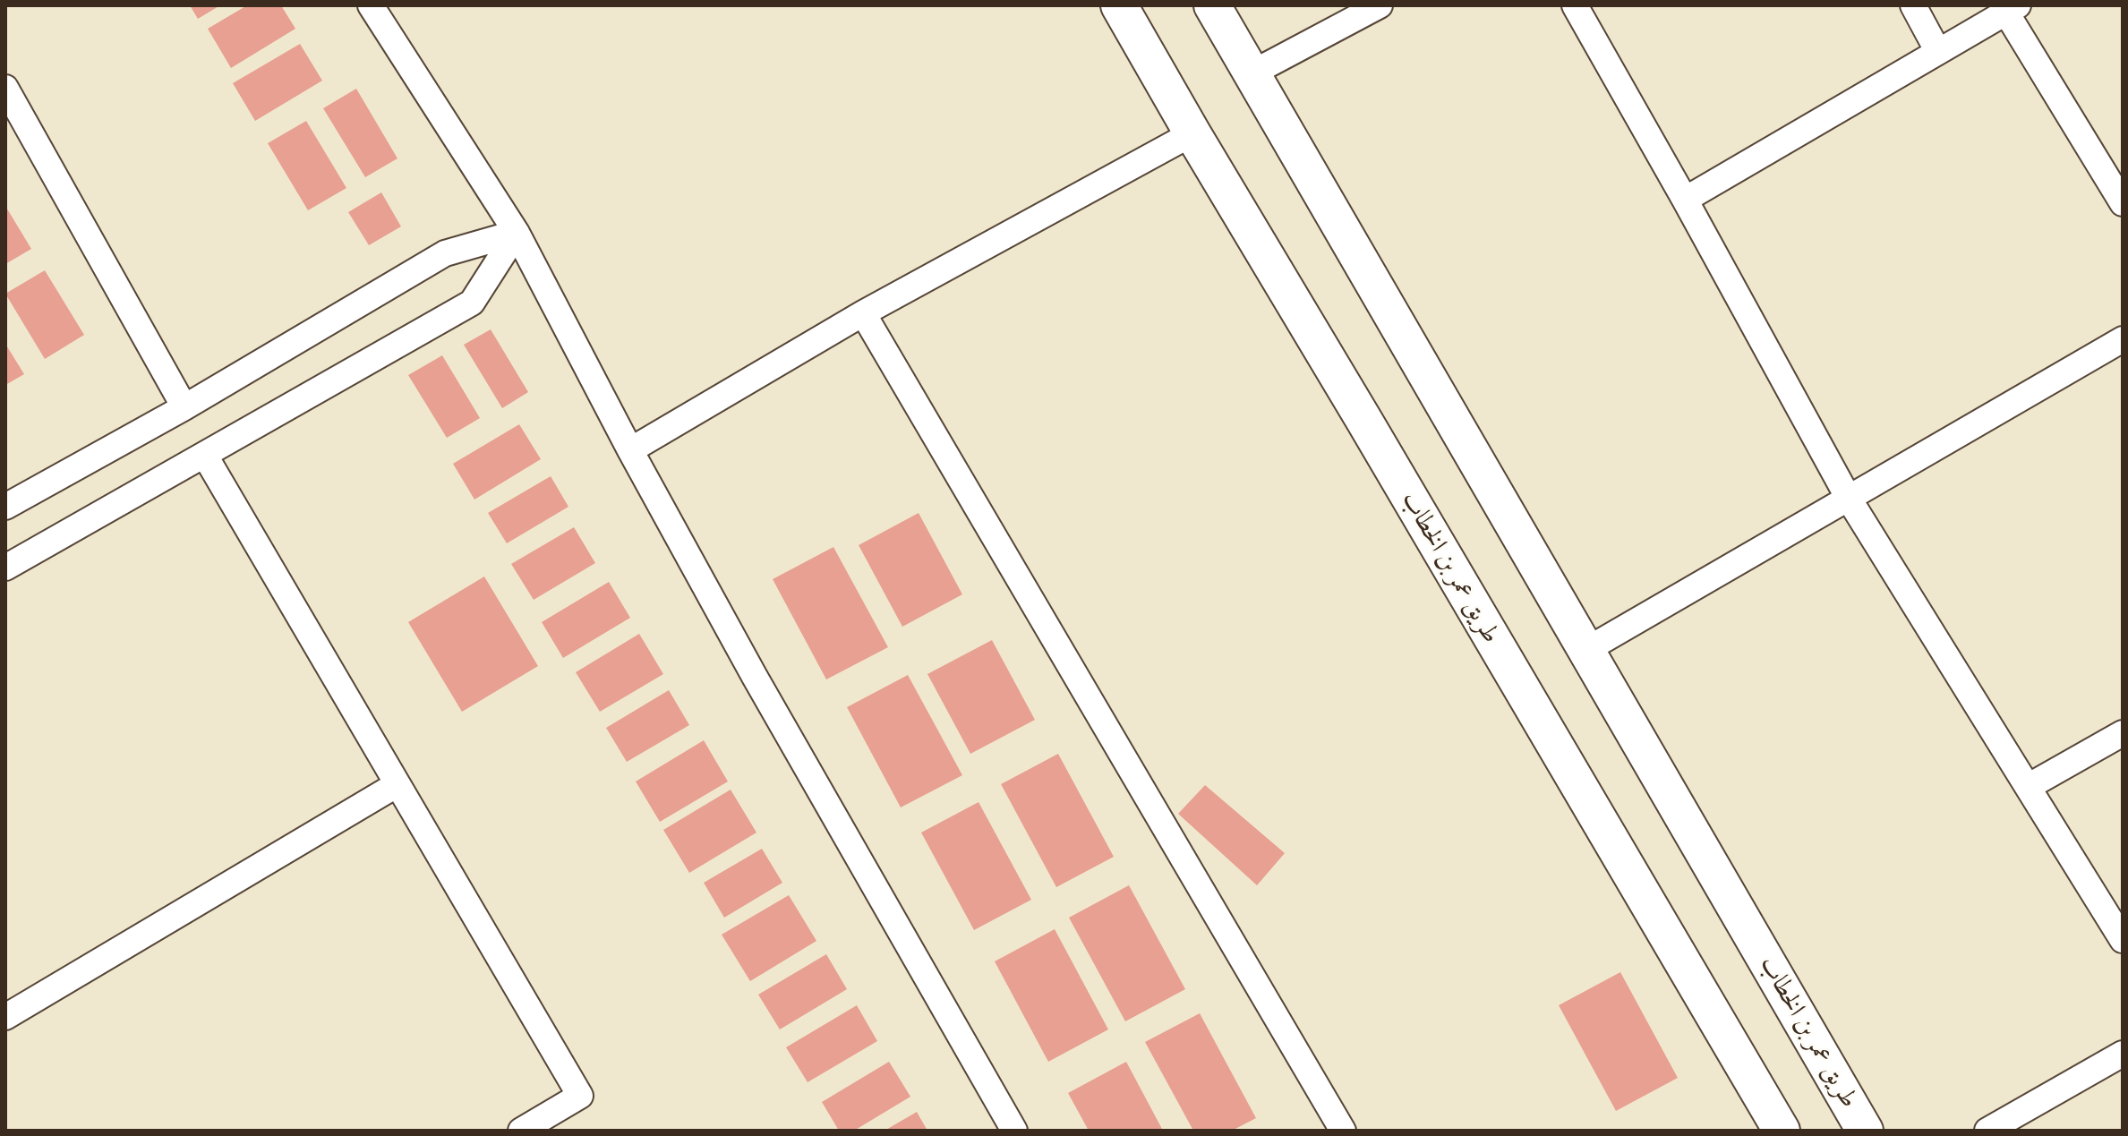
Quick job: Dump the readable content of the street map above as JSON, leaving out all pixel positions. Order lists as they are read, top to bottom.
{
  "streets": {
    "main road": ["طريق عمر بن الخطاب"]
  }
}
